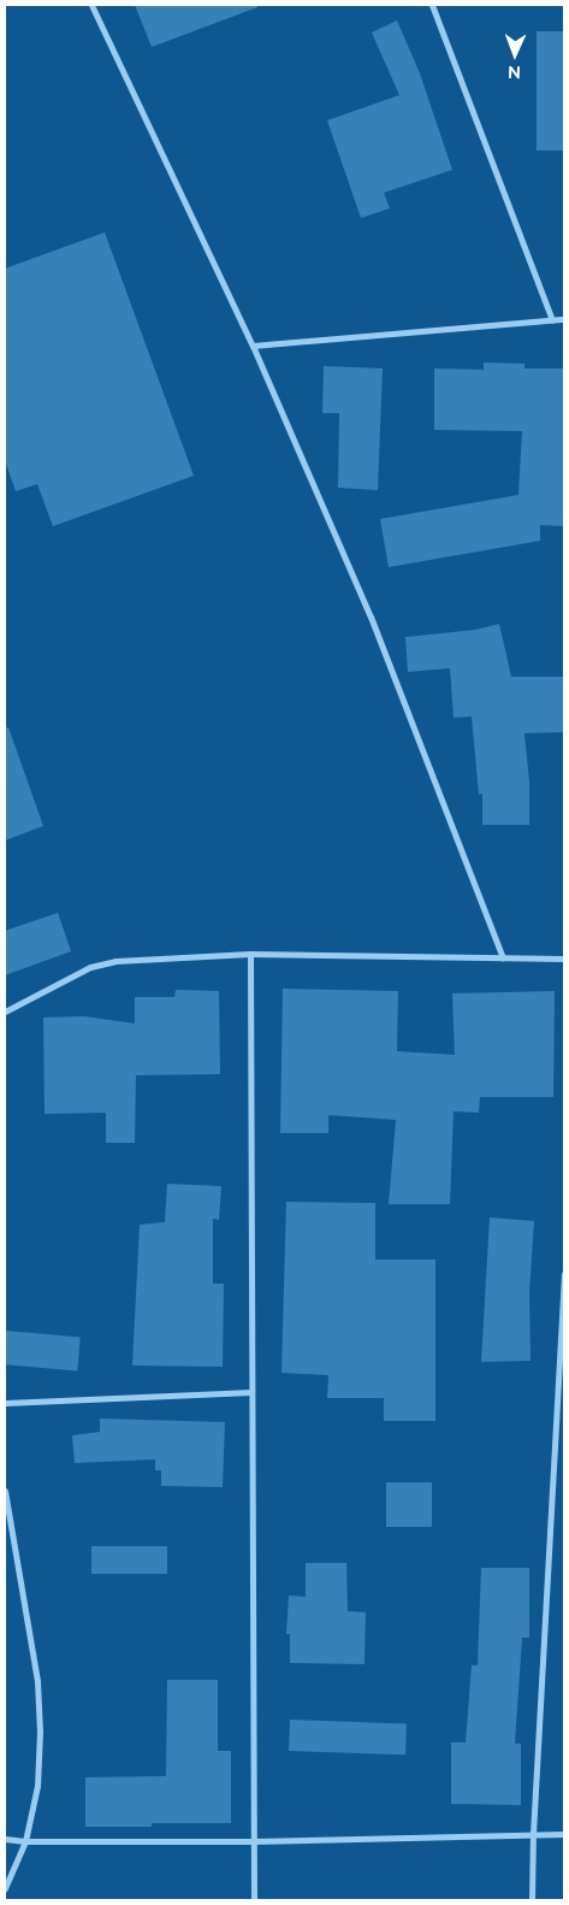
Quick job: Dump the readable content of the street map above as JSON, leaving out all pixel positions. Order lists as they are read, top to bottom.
{
  "north": "bottom"
}
